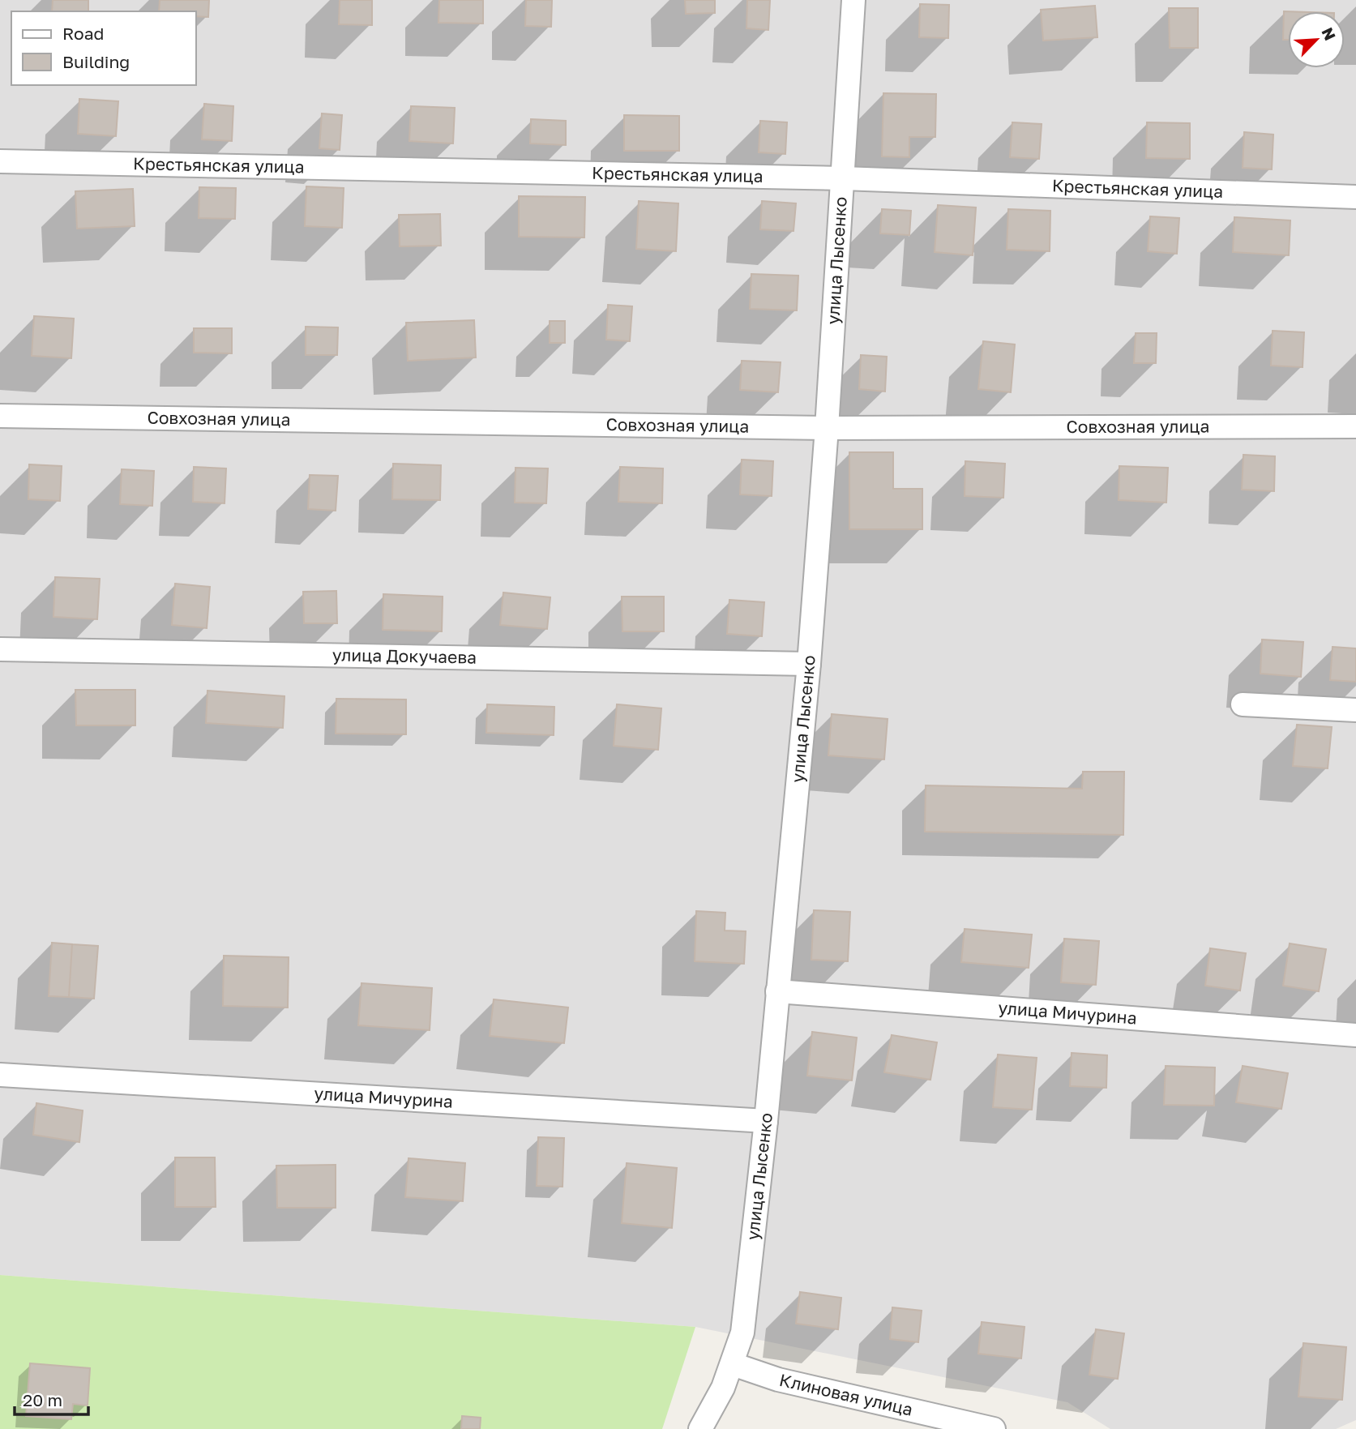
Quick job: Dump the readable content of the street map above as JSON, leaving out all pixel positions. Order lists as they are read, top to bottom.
{
  "streets": {
    "street": [
      "Крестьянская улица",
      "улица Лысенко",
      "Совхозная улица",
      "улица Докучаева",
      "улица Мичурина",
      "Клиновая улица"
    ]
  },
  "crossings": [
    ["Крестьянская улица", "улица Лысенко"],
    ["улица Лысенко", "Совхозная улица"],
    ["улица Лысенко", "улица Докучаева"],
    ["улица Лысенко", "улица Мичурина"],
    ["улица Лысенко", "Клиновая улица"]
  ],
  "legend": ["Road", "Building"],
  "scale_bar": "20 m",
  "north": "top right"
}
